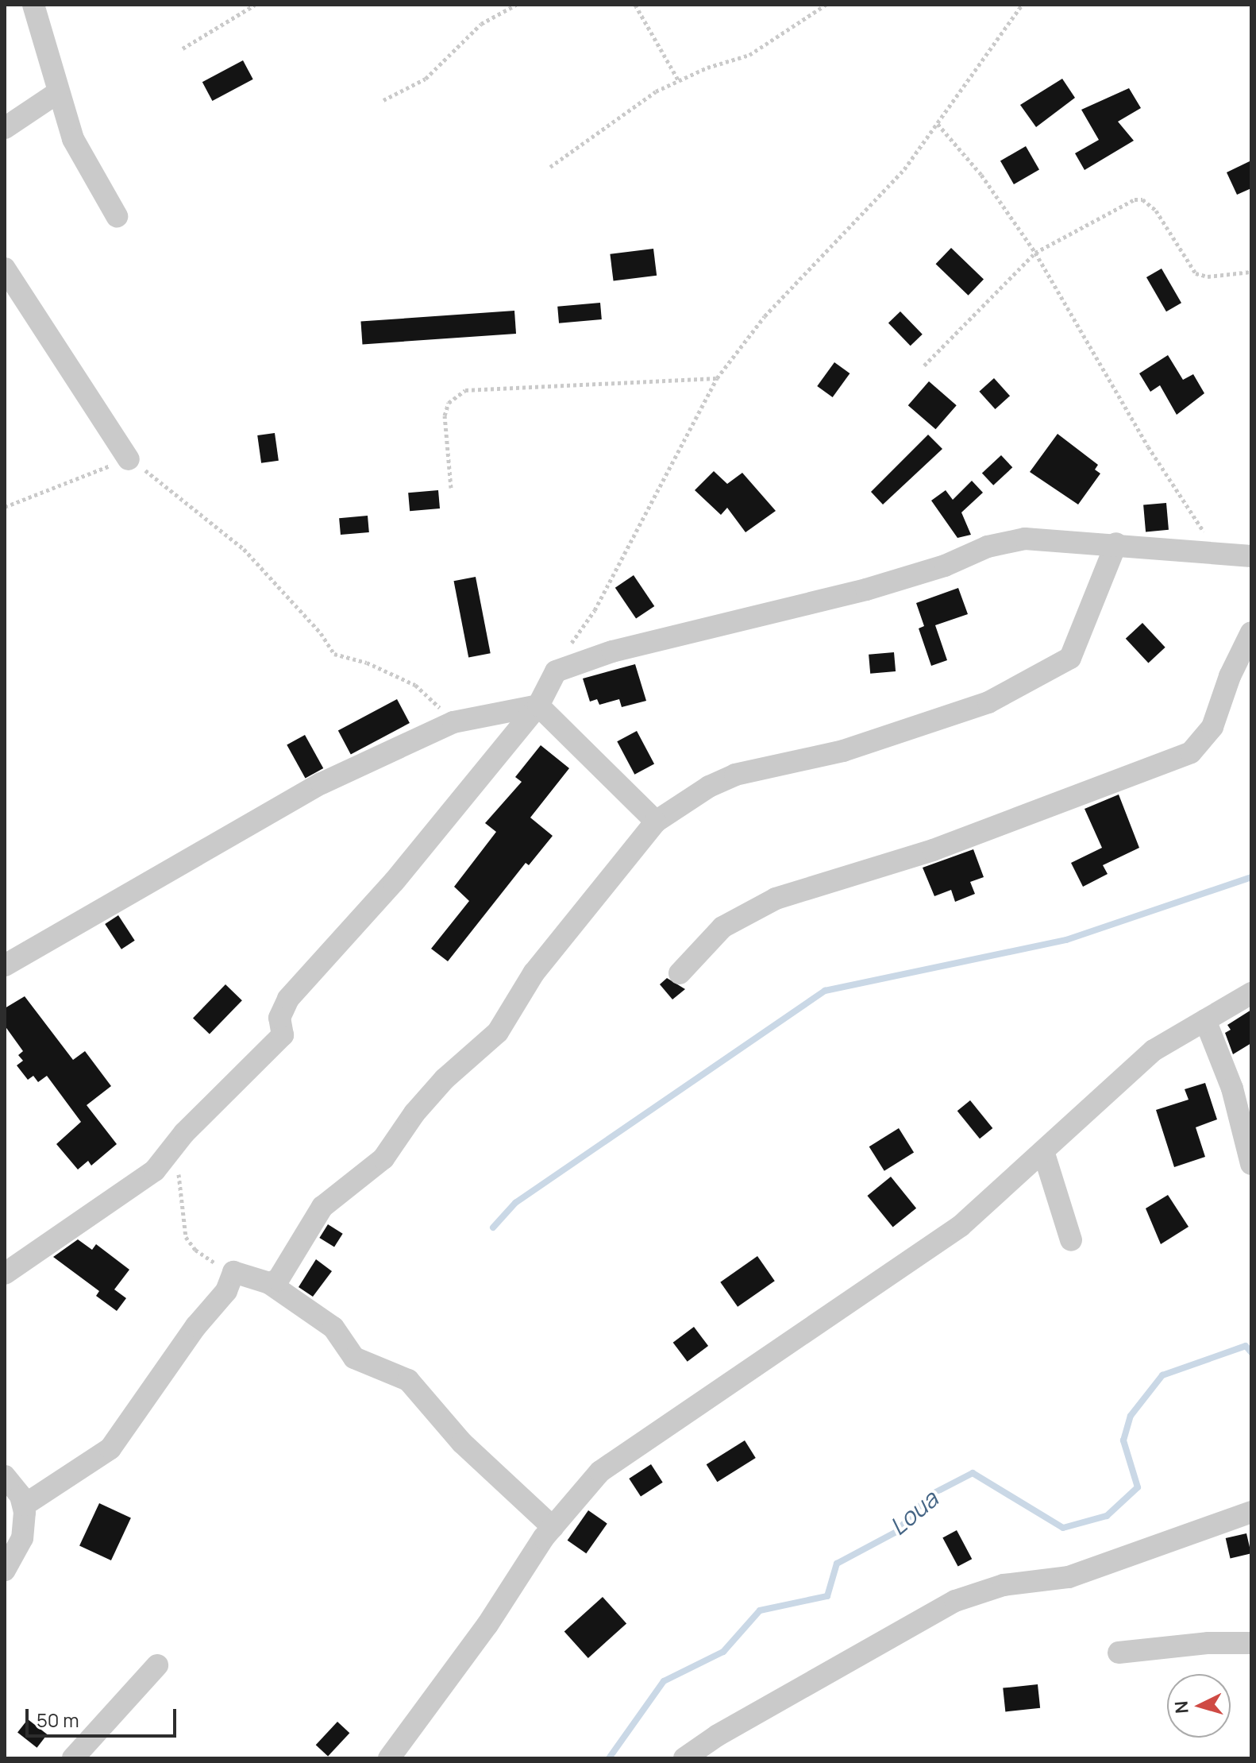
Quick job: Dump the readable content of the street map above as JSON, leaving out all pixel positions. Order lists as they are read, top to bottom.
{
  "water": ["Loua"],
  "scale_bar": "50 m",
  "north": "left"
}
